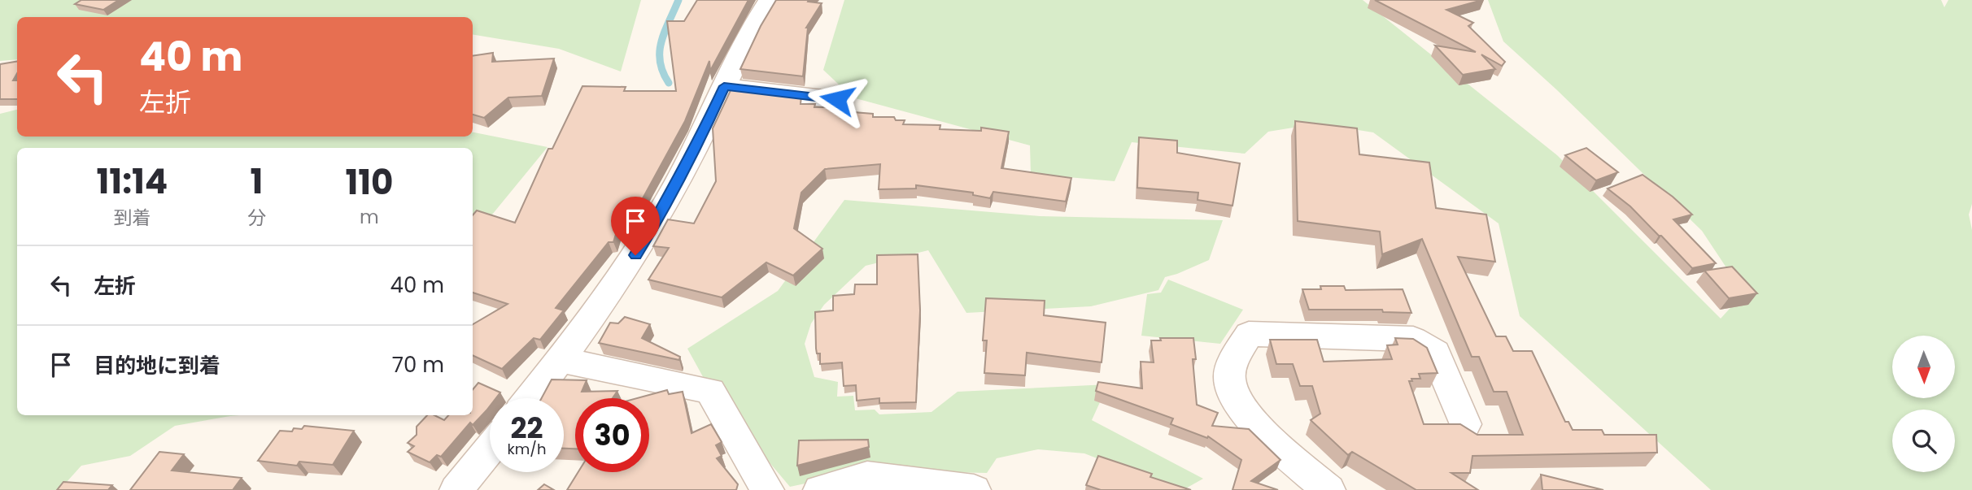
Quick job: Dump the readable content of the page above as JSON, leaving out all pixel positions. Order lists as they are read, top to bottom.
{
  "north": "bottom",
  "page": {
    "turn": ["40 m", "左折"],
    "eta": [
      "11:14",
      "到着",
      "1",
      "分",
      "110",
      "m"
    ],
    "list": [
      {
        "name": "左折",
        "value": "40 m"
      },
      {
        "name": "目的地に到着",
        "value": "70 m"
      }
    ],
    "speed": "22 km/h",
    "limit": "30"
  }
}
